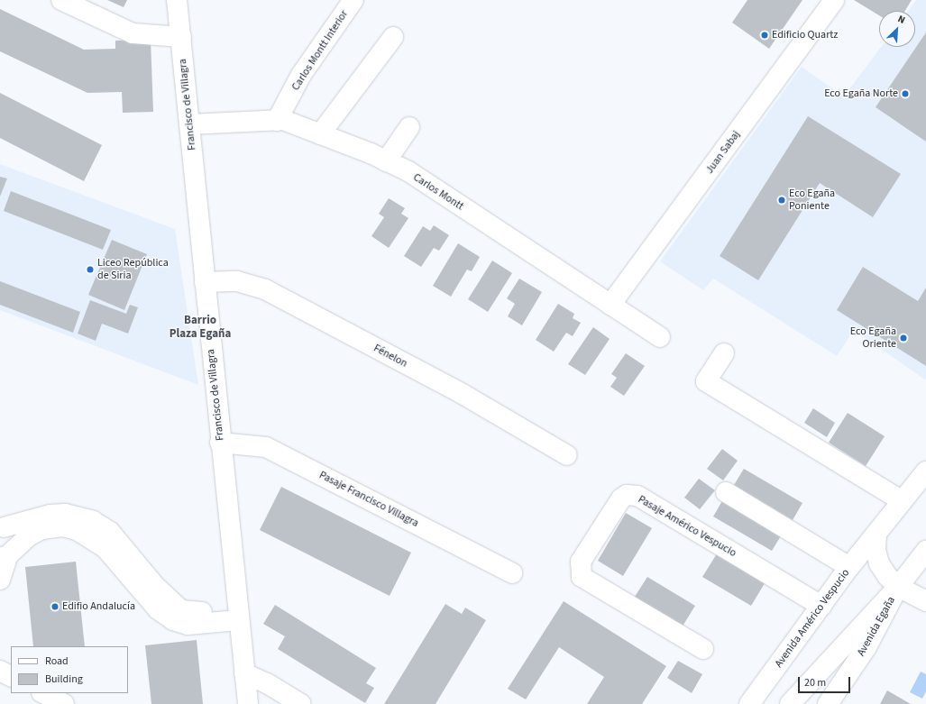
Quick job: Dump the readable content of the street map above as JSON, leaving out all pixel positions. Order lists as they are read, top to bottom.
{
  "streets": {
    "street": [
      "Carlos Montt Interior",
      "Francisco de Villagra",
      "Juan Sabaj",
      "Carlos Montt",
      "Fénelon",
      "Pasaje Francisco Villagra",
      "Pasaje Américo Vespucio",
      "Avenida Américo Vespucio",
      "Avenida Egaña"
    ]
  },
  "crossings": [
    ["Carlos Montt Interior", "Carlos Montt"],
    ["Francisco de Villagra", "Carlos Montt"],
    ["Francisco de Villagra", "Fénelon"],
    ["Francisco de Villagra", "Pasaje Francisco Villagra"],
    ["Juan Sabaj", "Carlos Montt"],
    ["Pasaje Américo Vespucio", "Avenida Américo Vespucio"]
  ],
  "districts": ["Barrio Plaza Egaña"],
  "places": [
    "Edificio Quartz",
    "Eco Egaña Norte",
    "Eco Egaña Poniente",
    "Liceo República de Siria",
    "Eco Egaña Oriente",
    "Edifio Andalucía"
  ],
  "legend": ["Road", "Building"],
  "scale_bar": "20 m",
  "north": "top right"
}
